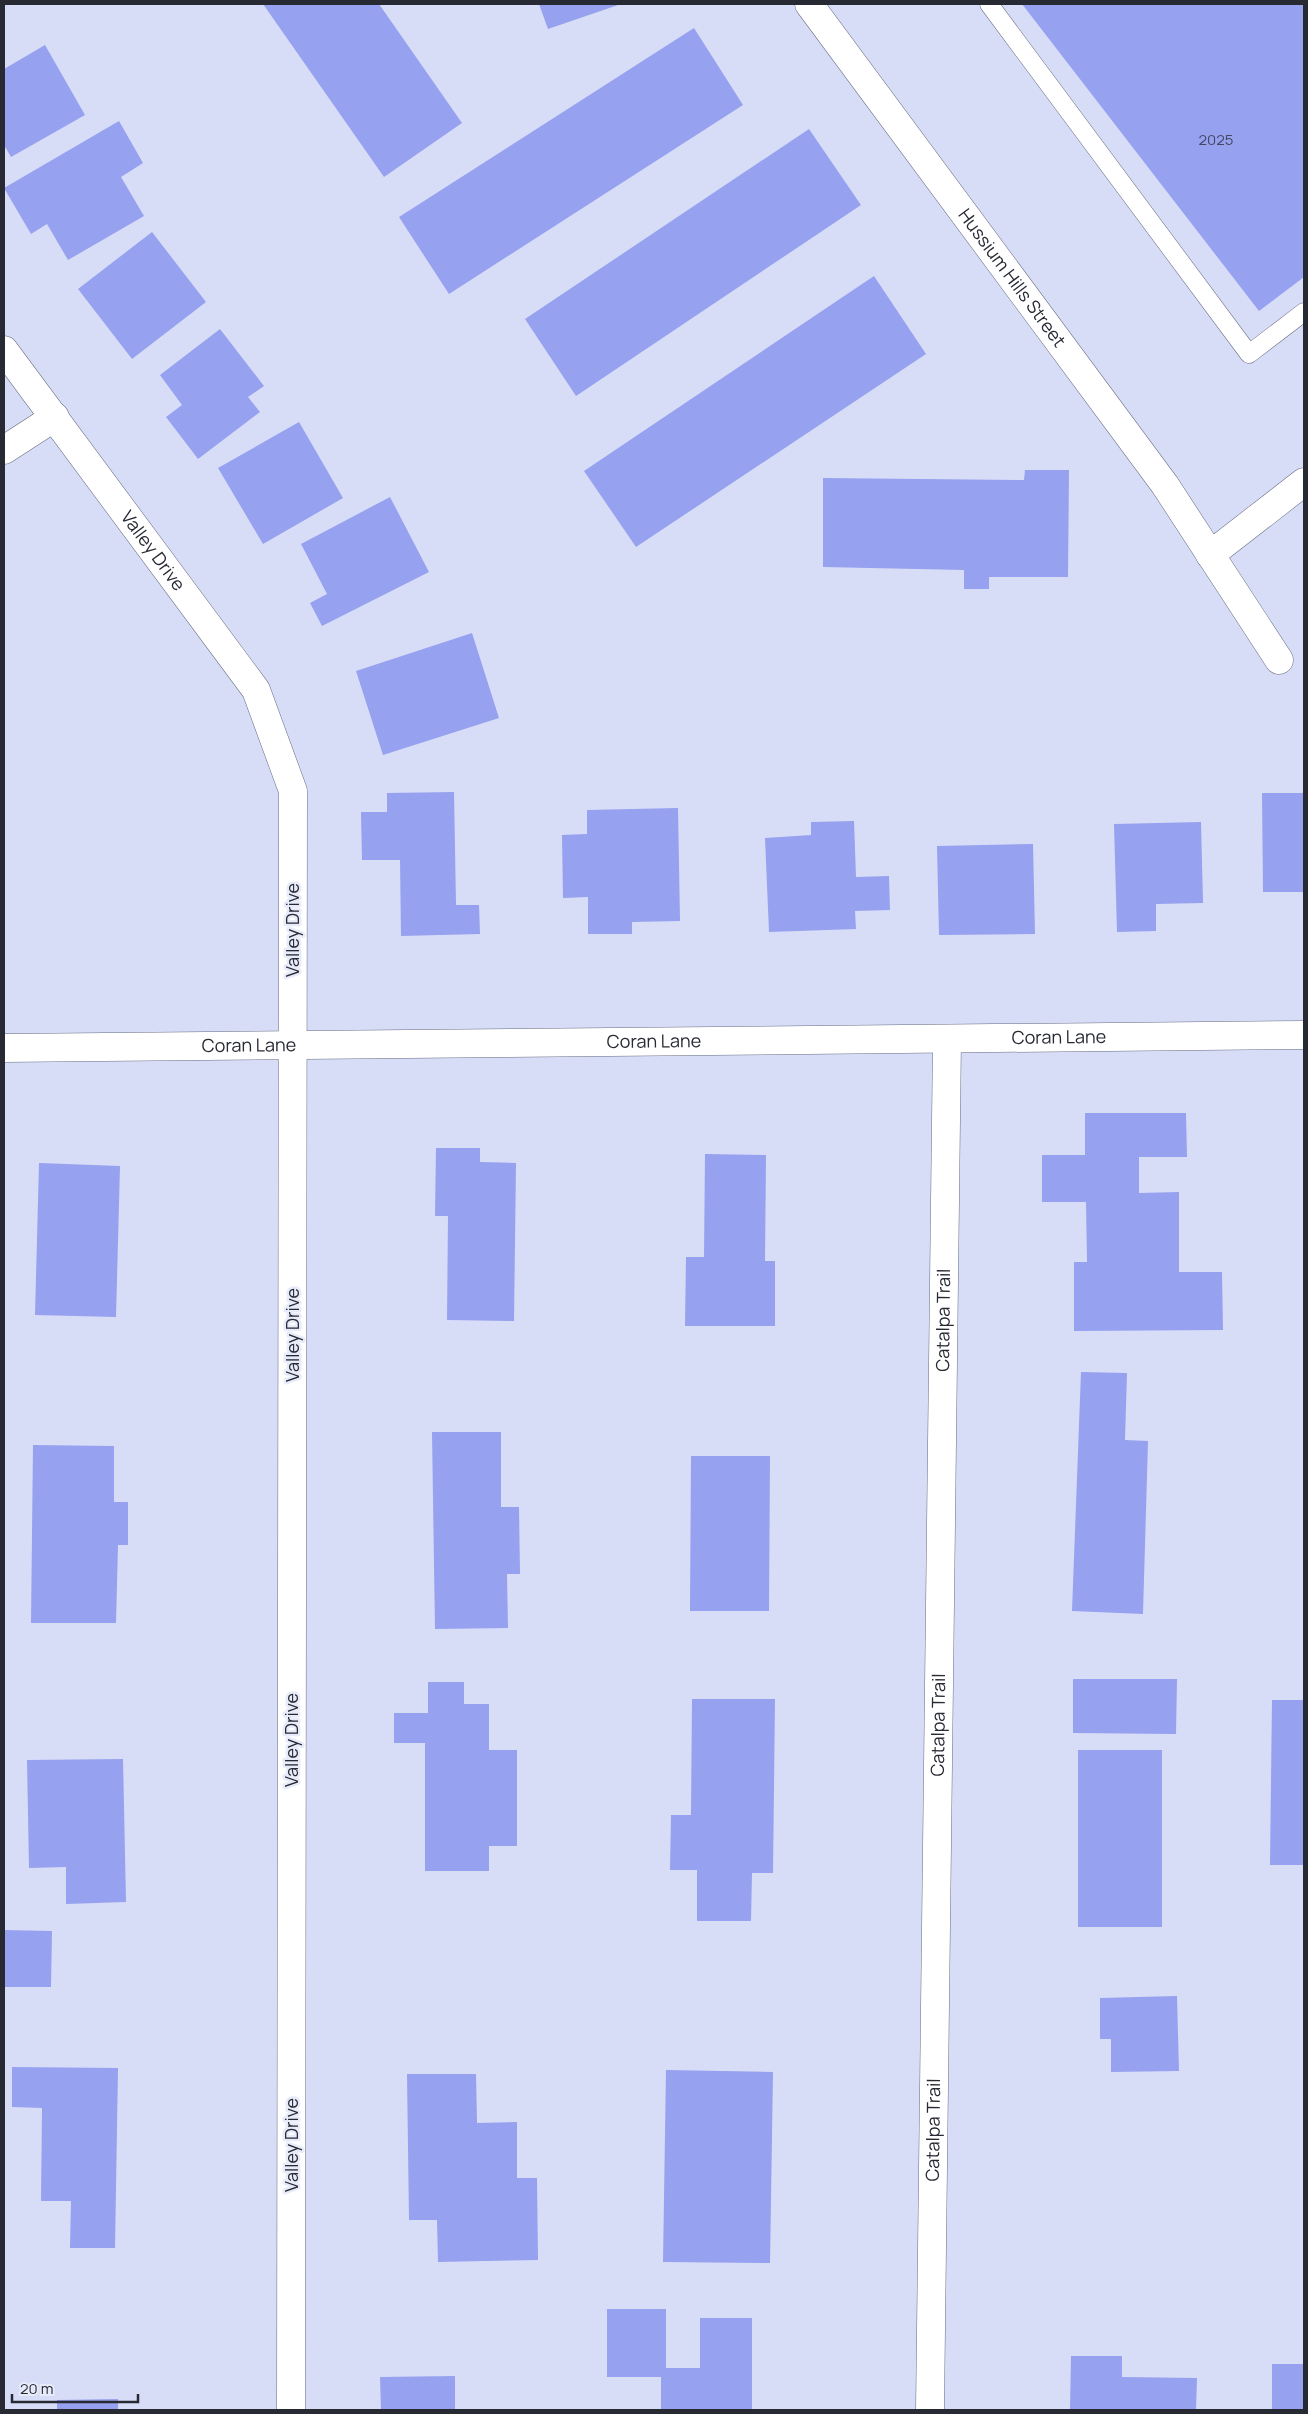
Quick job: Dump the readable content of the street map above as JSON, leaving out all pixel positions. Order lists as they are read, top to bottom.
{
  "streets": {
    "street": [
      "Hussium Hills Street",
      "Valley Drive",
      "Coran Lane",
      "Catalpa Trail"
    ]
  },
  "crossings": [
    ["Valley Drive", "Coran Lane"],
    ["Coran Lane", "Catalpa Trail"]
  ],
  "house_numbers": ["2025"],
  "scale_bar": "20 m"
}
